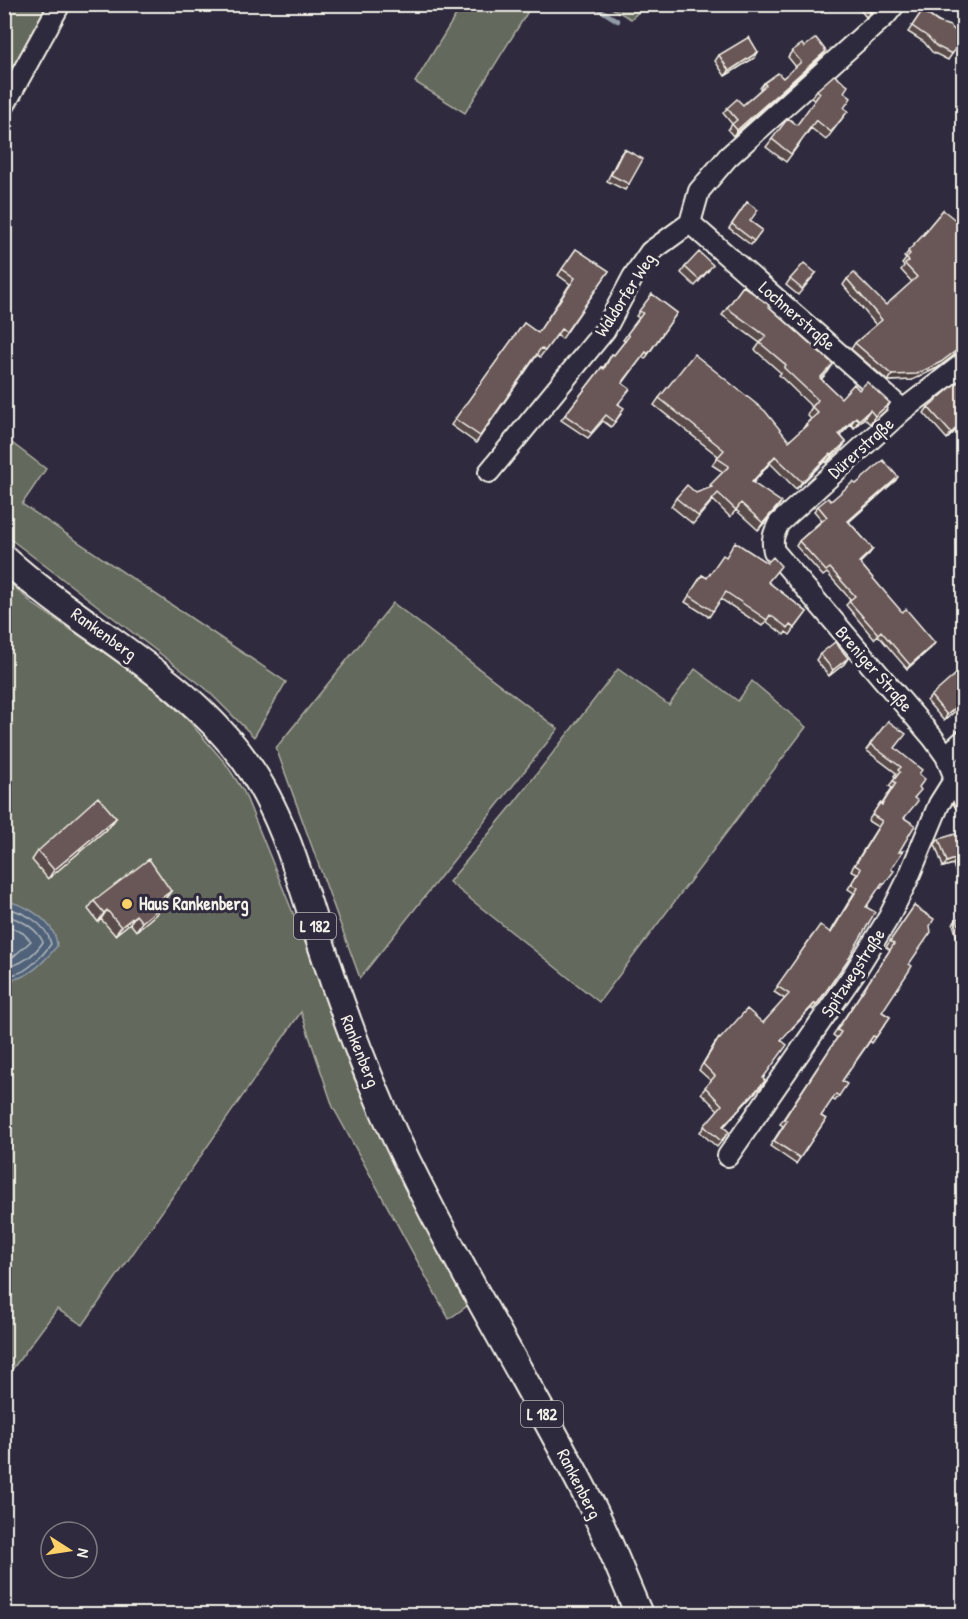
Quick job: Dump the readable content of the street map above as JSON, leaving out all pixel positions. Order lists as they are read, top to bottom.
{
  "streets": {
    "main road": ["Rankenberg", "L 182"],
    "street": [
      "Waldorfer Weg",
      "Lochnerstraße",
      "Dürerstraße",
      "Breniger Straße",
      "Spitzwegstraße"
    ]
  },
  "crossings": [
    ["Waldorfer Weg", "Lochnerstraße"],
    ["Lochnerstraße", "Dürerstraße"],
    ["Dürerstraße", "Breniger Straße"],
    ["Breniger Straße", "Spitzwegstraße"]
  ],
  "places": ["Haus Rankenberg"],
  "north": "right"
}
